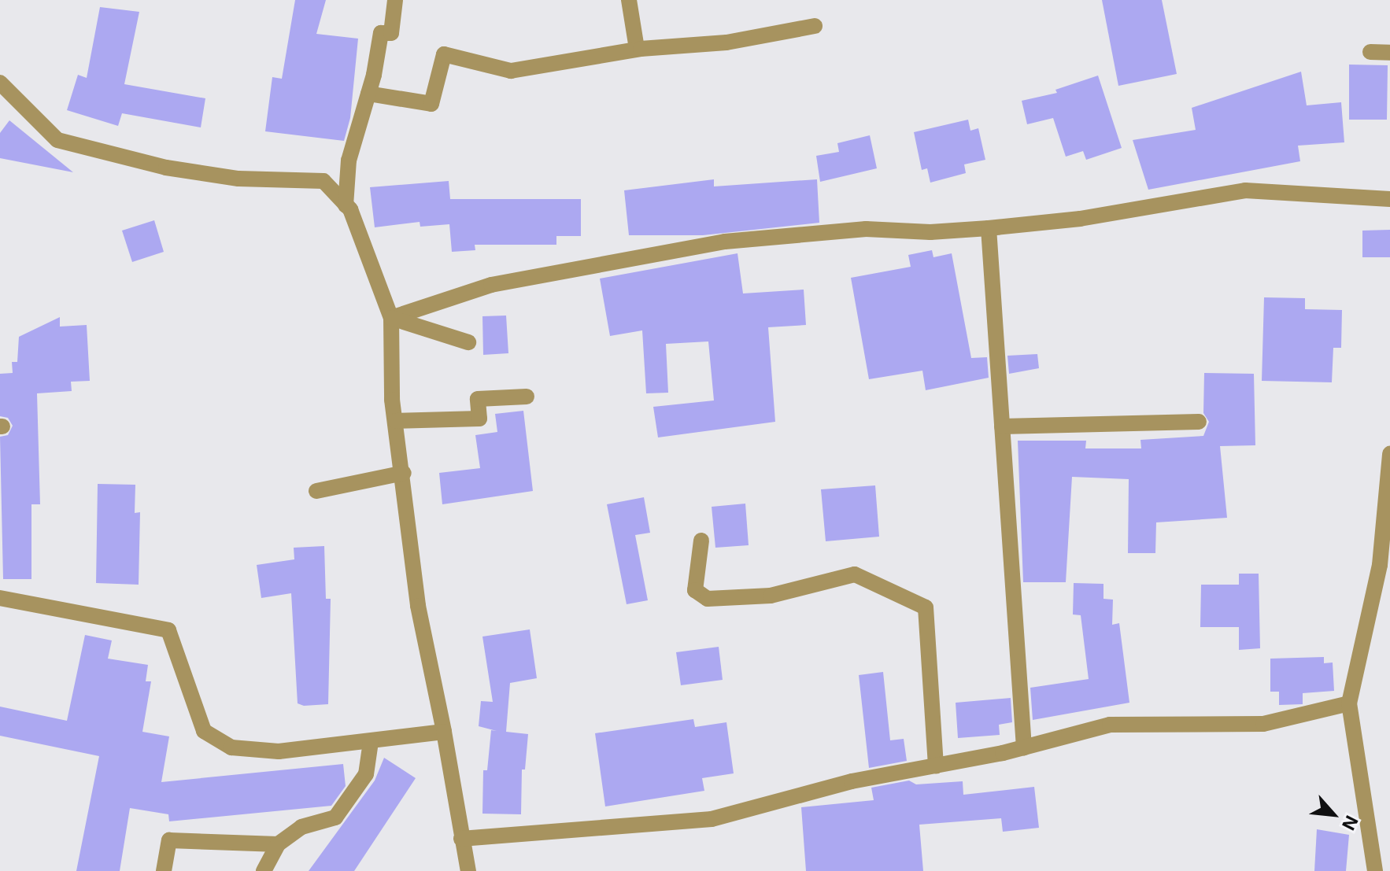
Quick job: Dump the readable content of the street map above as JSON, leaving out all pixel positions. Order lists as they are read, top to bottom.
{
  "north": "bottom right"
}
